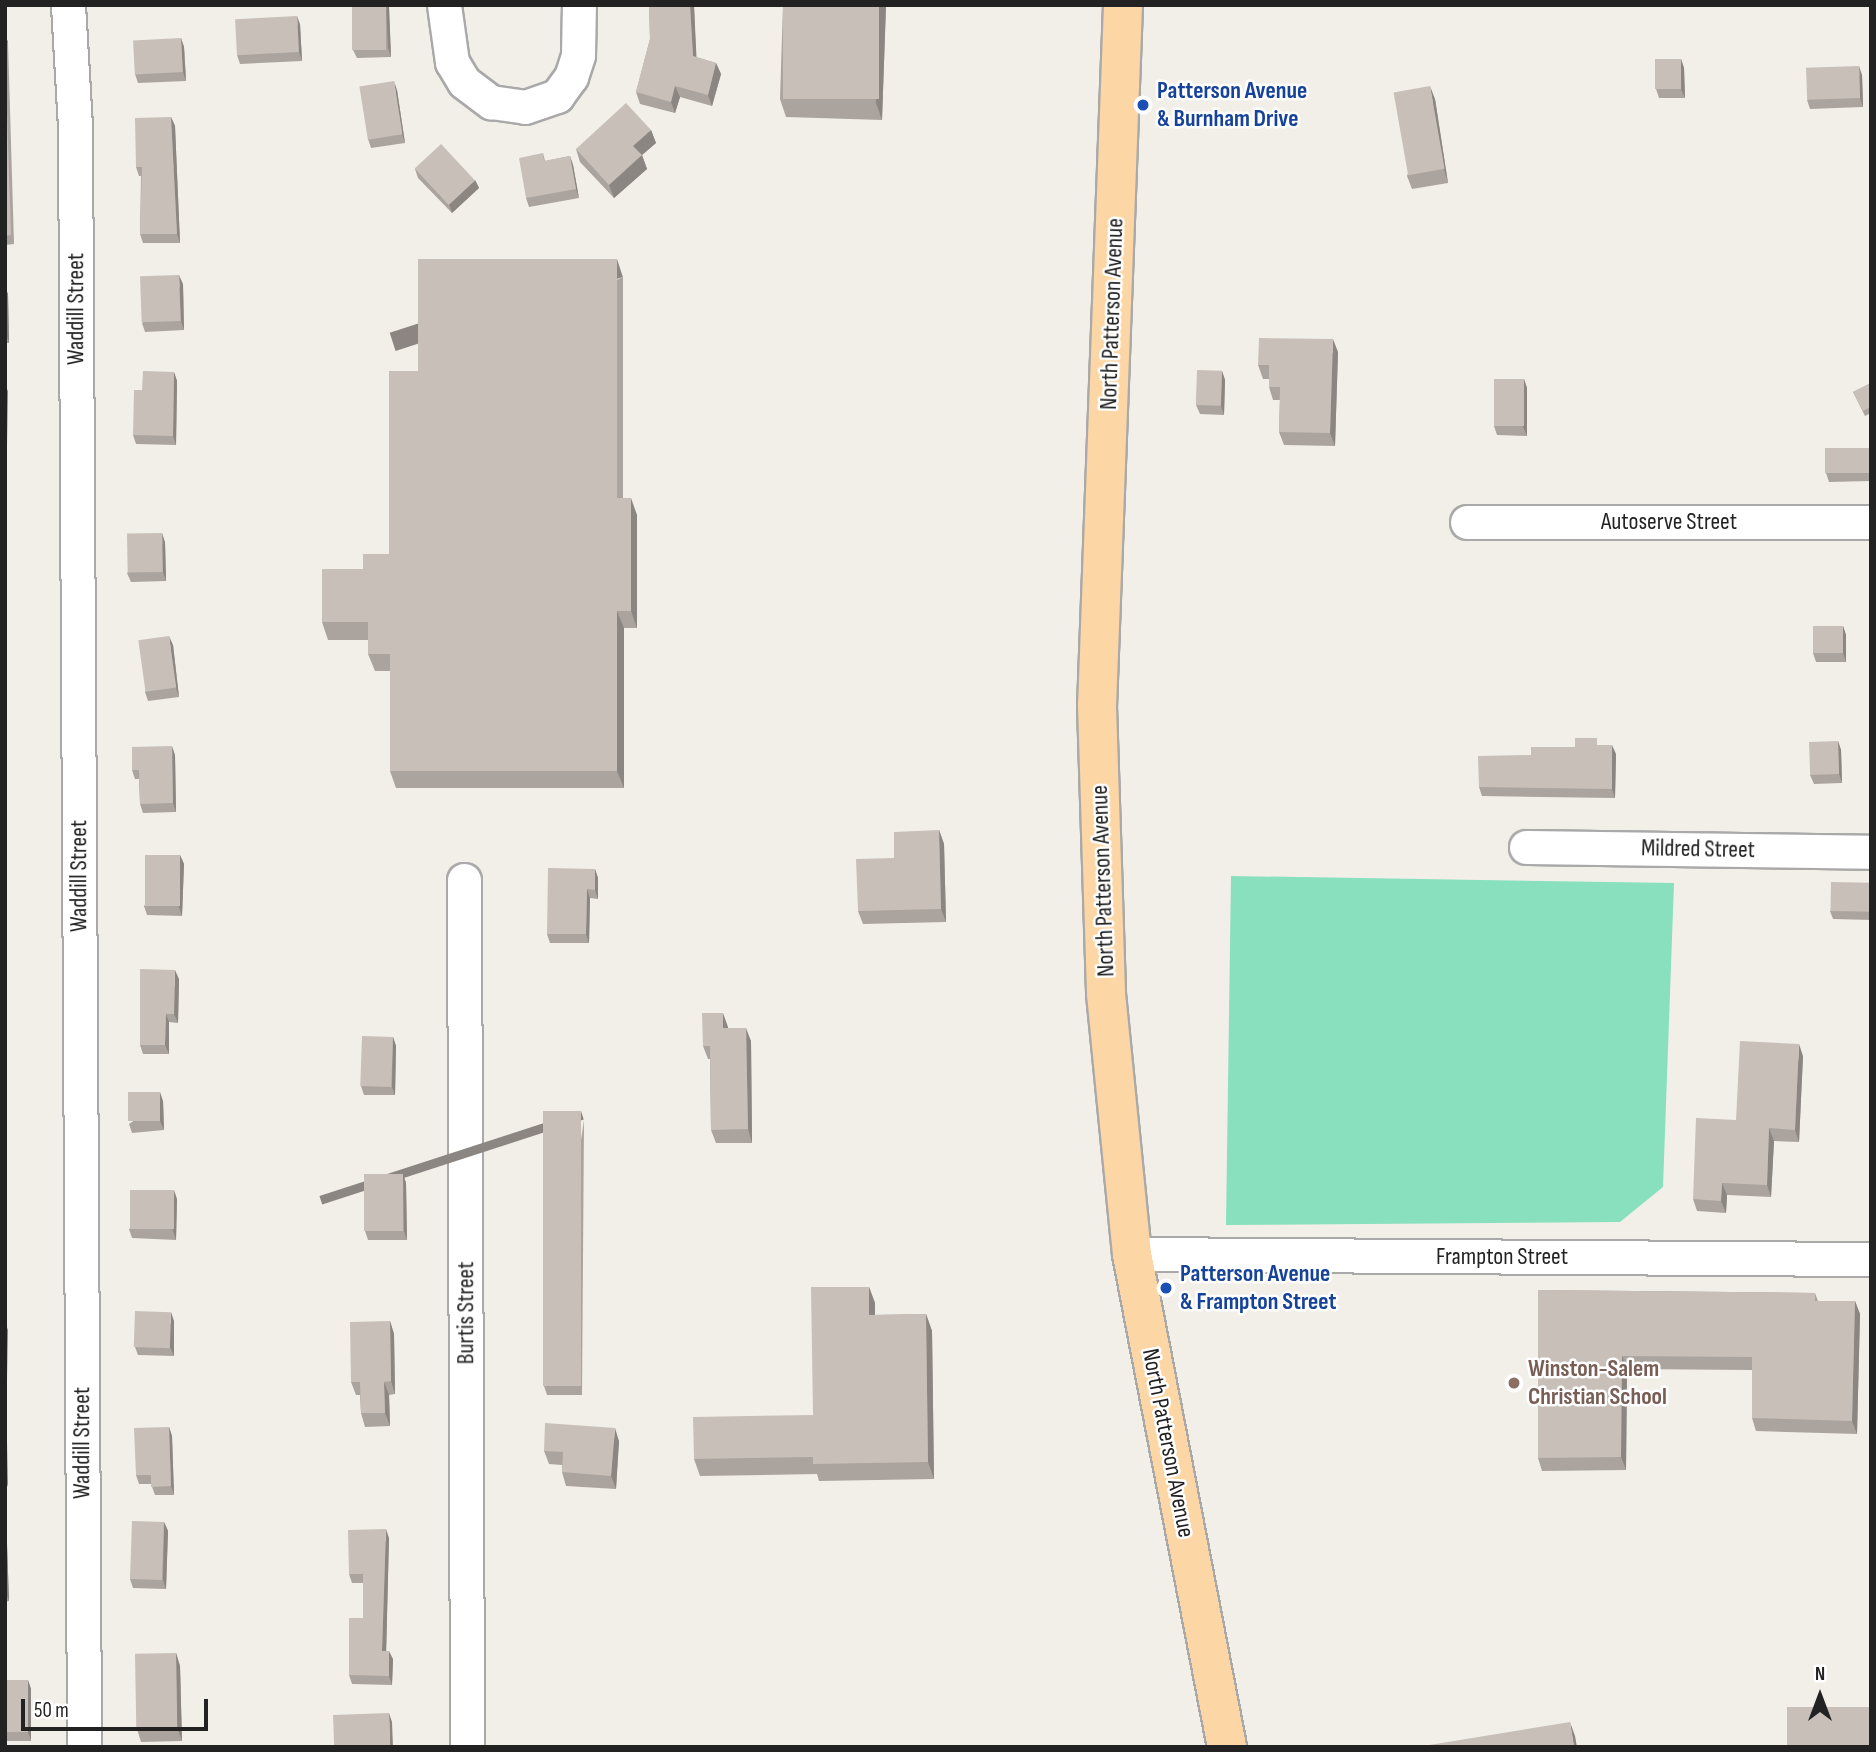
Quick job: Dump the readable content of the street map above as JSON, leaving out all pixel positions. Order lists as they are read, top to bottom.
{
  "streets": {
    "main road": ["North Patterson Avenue"],
    "street": [
      "Waddill Street",
      "Autoserve Street",
      "Mildred Street",
      "Frampton Street",
      "Burtis Street"
    ]
  },
  "crossings": [
    ["North Patterson Avenue", "Frampton Street"]
  ],
  "places": ["Patterson Avenue & Burnham Drive", "Patterson Avenue & Frampton Street", "Winston-Salem Christian School"],
  "scale_bar": "50 m",
  "north": "top"
}
